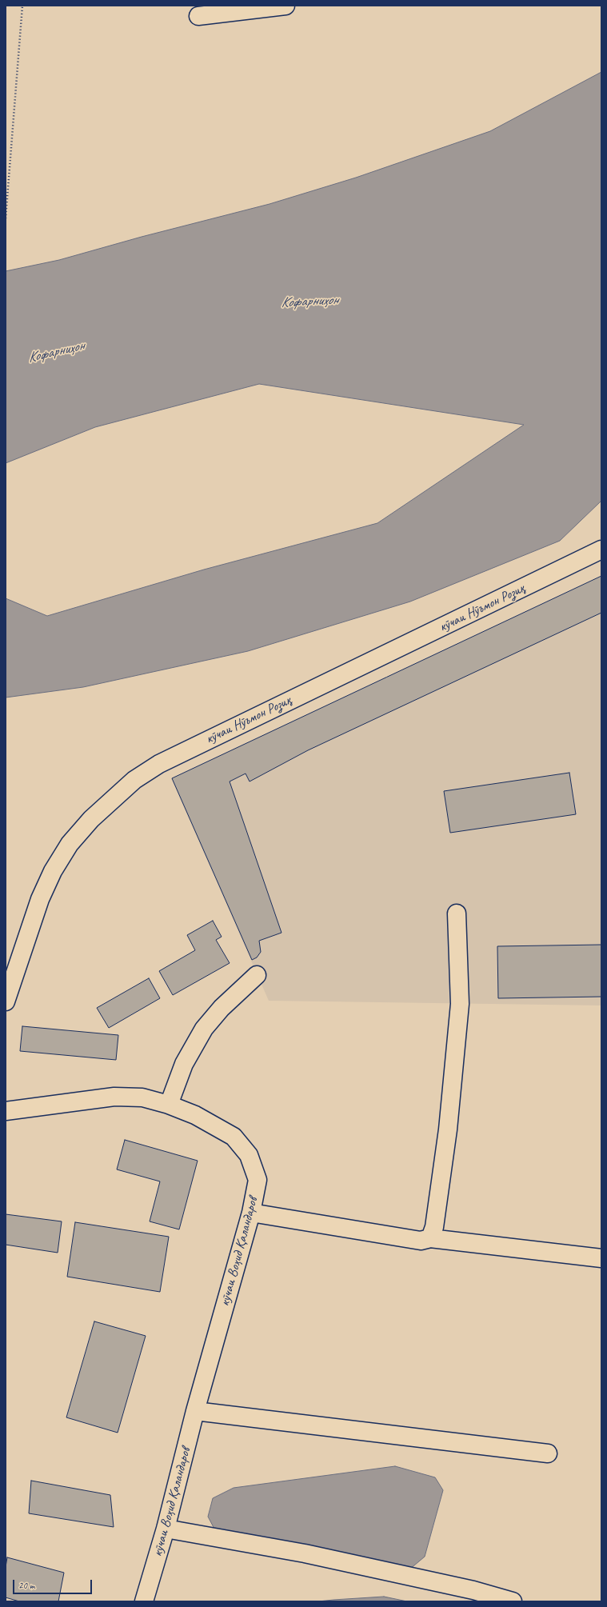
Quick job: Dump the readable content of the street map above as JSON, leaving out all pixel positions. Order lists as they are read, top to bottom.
{
  "streets": {
    "street": ["кӯчаи Нӯъмон Розиқ", "кӯчаи Воҳид Қаландаров"]
  },
  "water": ["Кофарниҳон"],
  "scale_bar": "20 m"
}
